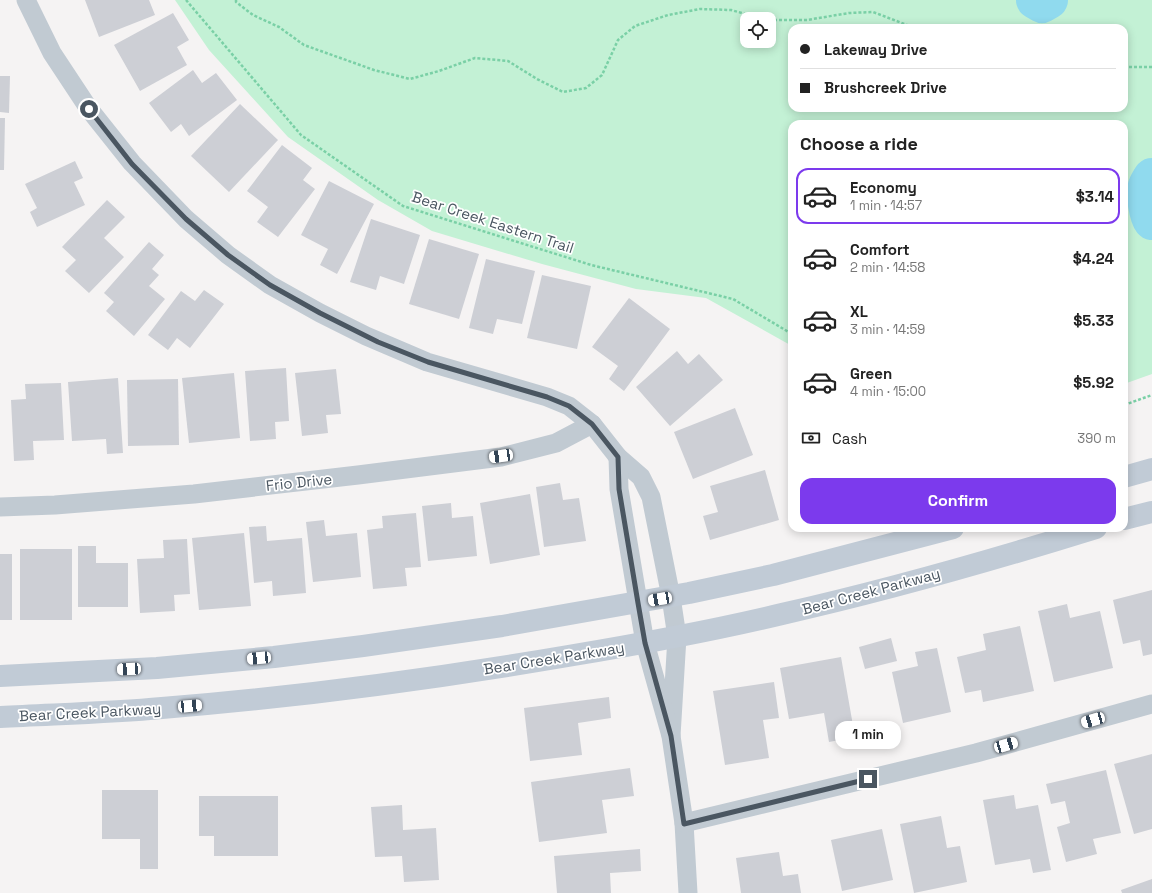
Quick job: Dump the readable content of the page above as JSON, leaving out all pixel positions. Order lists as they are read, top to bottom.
{
  "streets": {
    "main road": ["Bear Creek Parkway"],
    "street": ["Frio Drive"],
    "path": ["Bear Creek Eastern Trail"]
  },
  "page": {
    "banner": ["Lakeway Drive", "Brushcreek Drive"],
    "heading": "Choose a ride",
    "list": [
      {
        "name": "Economy",
        "note": "1 min · 14:57",
        "value": "$3.14"
      },
      {
        "name": "Comfort",
        "note": "2 min · 14:58",
        "value": "$4.24"
      },
      {
        "name": "XL",
        "note": "3 min · 14:59",
        "value": "$5.33"
      },
      {
        "name": "Green",
        "note": "4 min · 15:00",
        "value": "$5.92"
      }
    ],
    "pay": ["Cash", "390 m"],
    "buttons": "Confirm",
    "bubble": "1 min"
  }
}
